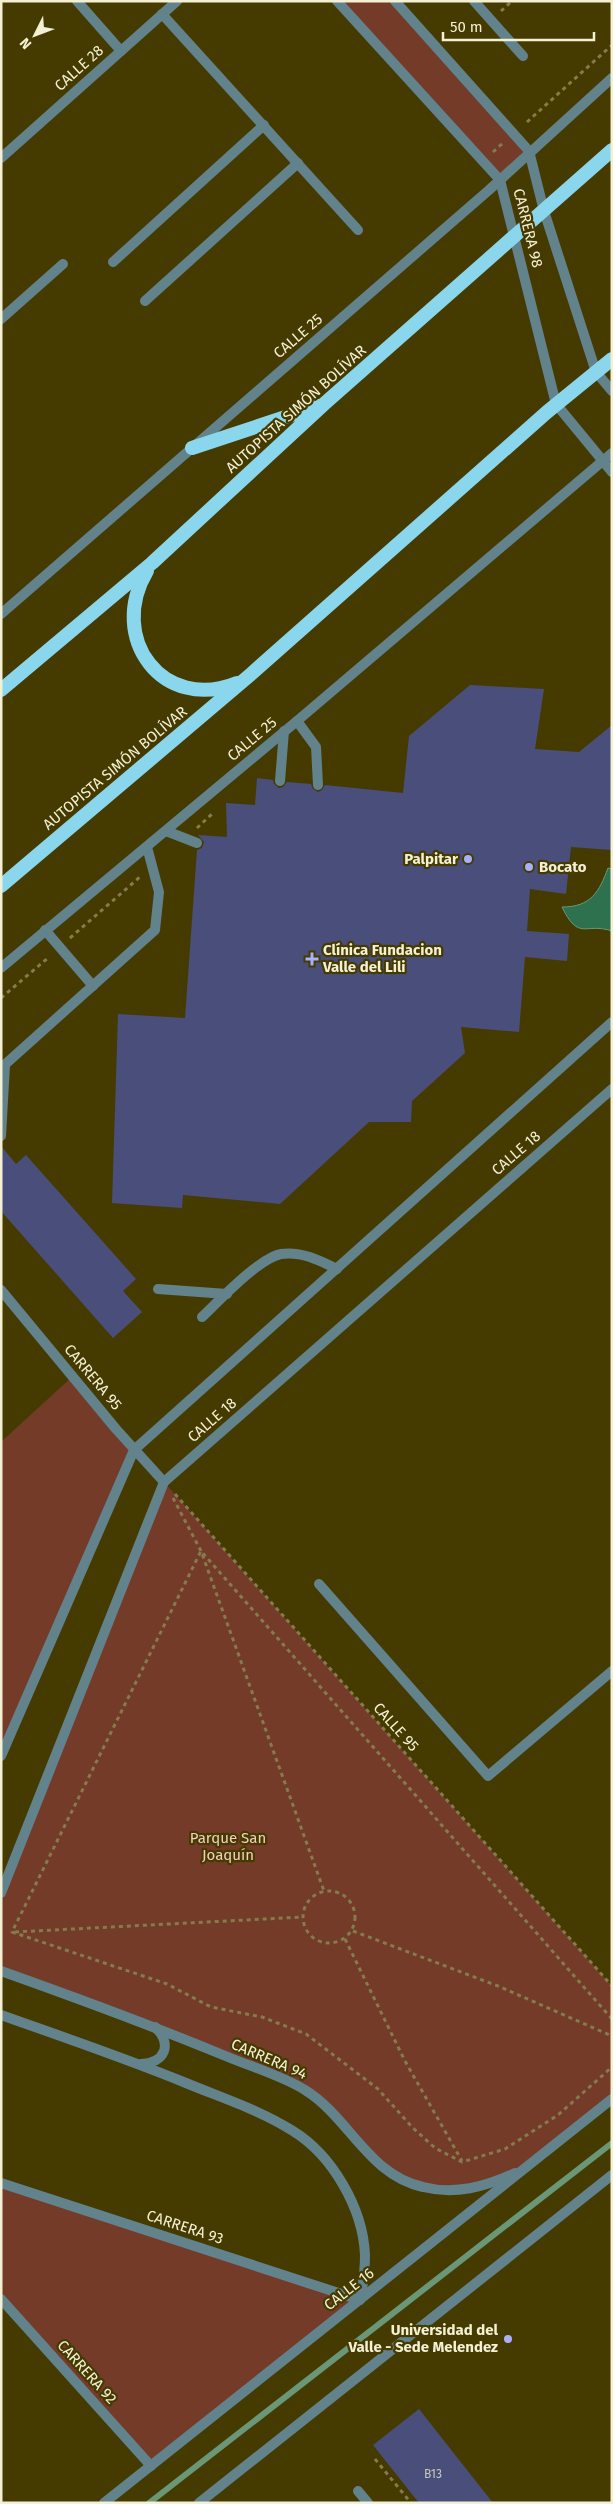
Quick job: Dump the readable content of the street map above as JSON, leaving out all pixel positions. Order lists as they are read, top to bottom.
{
  "streets": {
    "highway": ["AUTOPISTA SIMÓN BOLÍVAR"],
    "street": [
      "CALLE 28",
      "CARRERA 98",
      "CALLE 25",
      "CALLE 18",
      "CARRERA 95",
      "CARRERA 94",
      "CARRERA 93",
      "CALLE 16",
      "CARRERA 92"
    ],
    "path": ["CALLE 95"]
  },
  "crossings": [
    ["CARRERA 98", "CALLE 25"],
    ["CARRERA 98", "AUTOPISTA SIMÓN BOLÍVAR"],
    ["CALLE 18", "CARRERA 95"],
    ["CALLE 18", "CALLE 95"],
    ["CARRERA 95", "CALLE 95"],
    ["CARRERA 94", "CALLE 16"],
    ["CARRERA 93", "CALLE 16"],
    ["CALLE 16", "CARRERA 92"]
  ],
  "parks": ["Parque San Joaquín"],
  "places": {
    "other": ["Palpitar", "Bocato", "Universidad del Valle - Sede Melendez"],
    "health": ["Clínica Fundacion Valle del Lili"]
  },
  "house_numbers": ["B13"],
  "scale_bar": "50 m",
  "north": "bottom left"
}
